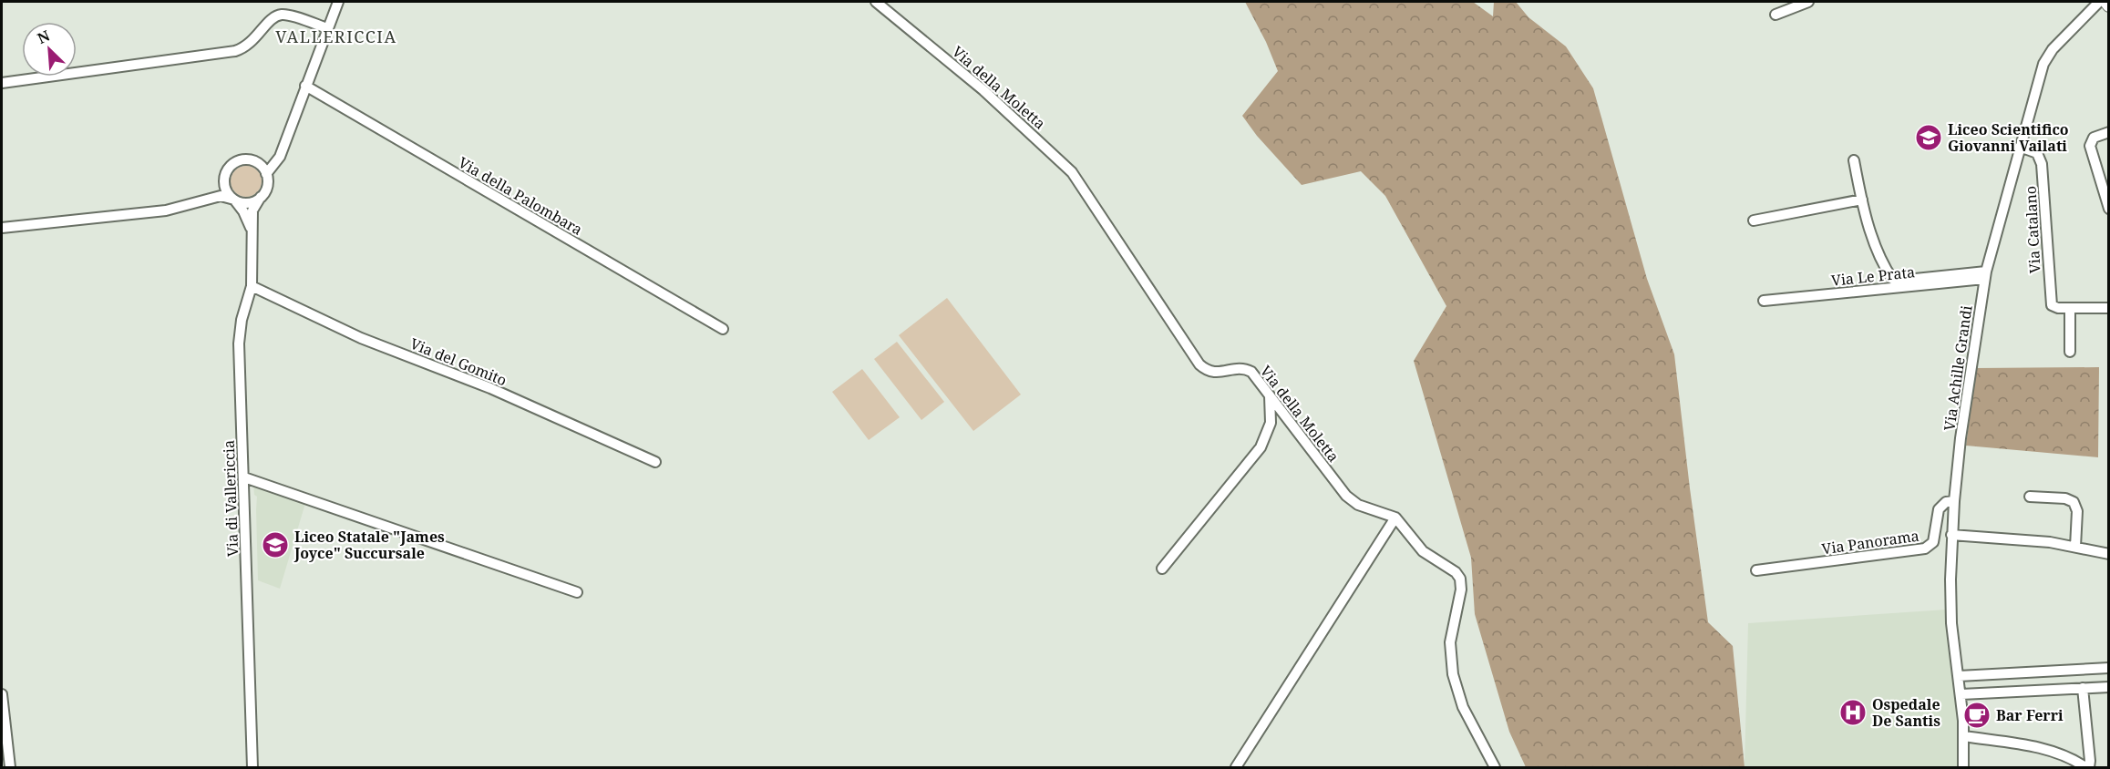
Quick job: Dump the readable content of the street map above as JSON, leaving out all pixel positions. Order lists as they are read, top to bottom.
{
  "streets": {
    "street": [
      "Via della Moletta",
      "Via della Palombara",
      "Via Catalano",
      "Via Le Prata",
      "Via del Gomito",
      "Via Achille Grandi",
      "Via di Vallericcia",
      "Via Panorama"
    ]
  },
  "crossings": [
    ["Via della Palombara", "Via di Vallericcia"],
    ["Via Catalano", "Via Achille Grandi"],
    ["Via Le Prata", "Via Achille Grandi"],
    ["Via del Gomito", "Via di Vallericcia"],
    ["Via Achille Grandi", "Via Panorama"]
  ],
  "districts": ["VALLERICCIA"],
  "places": {
    "school or university": ["Liceo Scientifico Giovanni Vailati", "Liceo Statale \"James Joyce\" Succursale"],
    "hospital": ["Ospedale De Santis"],
    "cafe": ["Bar Ferri"]
  },
  "north": "top left"
}
